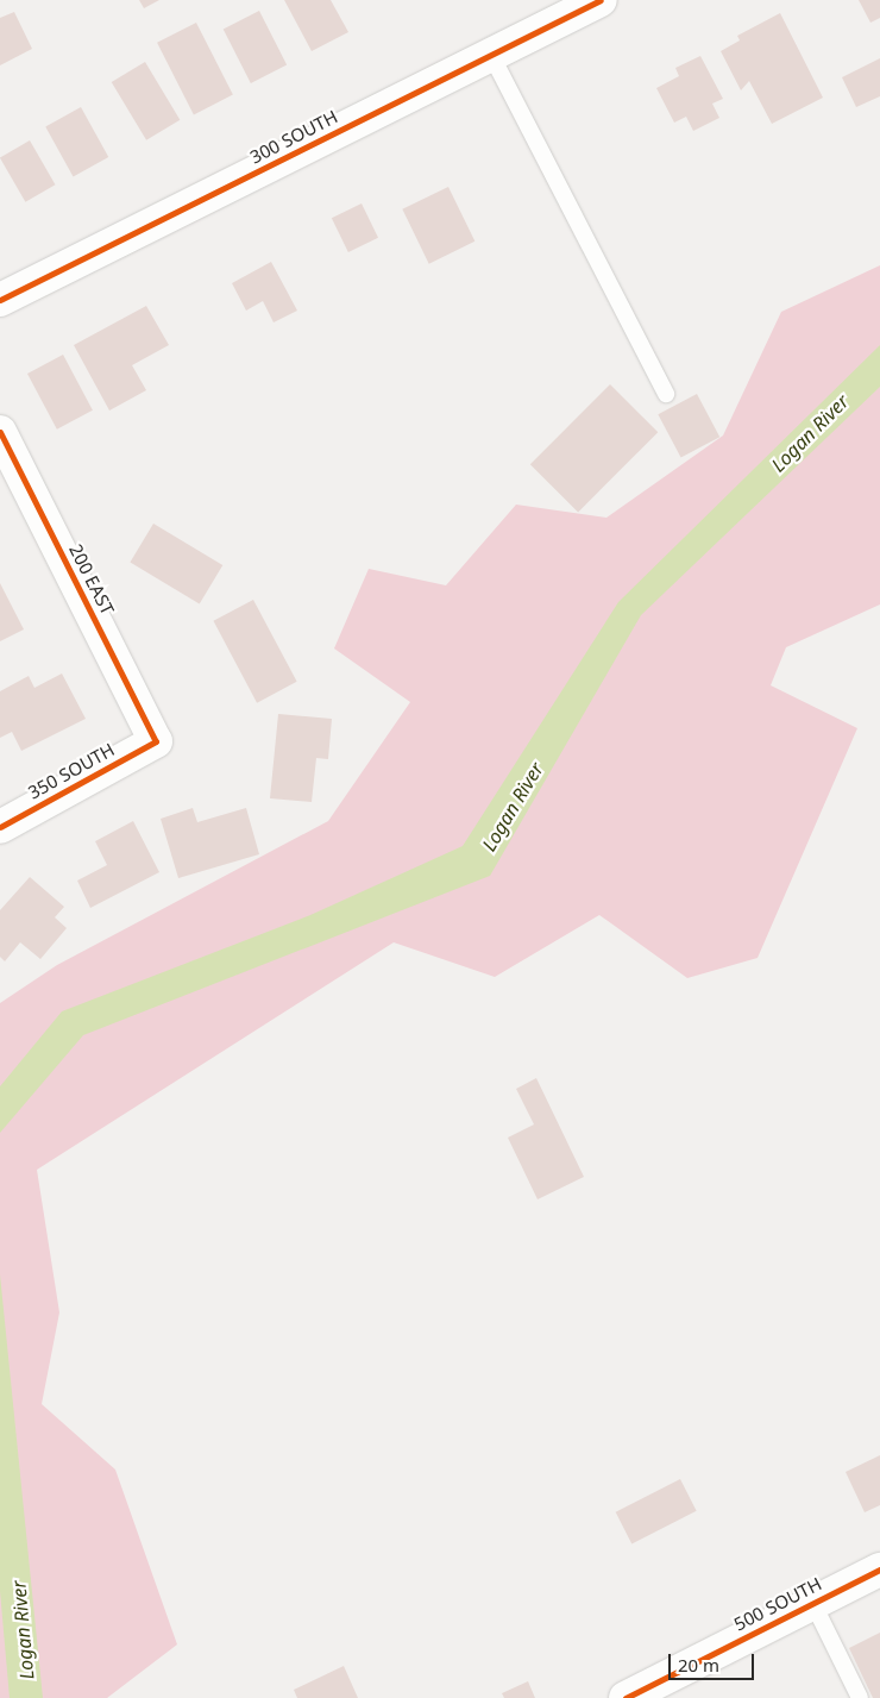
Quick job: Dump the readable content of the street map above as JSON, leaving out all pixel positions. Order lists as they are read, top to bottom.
{
  "streets": {
    "street": [
      "300 SOUTH",
      "200 EAST",
      "350 SOUTH",
      "500 SOUTH"
    ]
  },
  "crossings": [
    ["200 EAST", "350 SOUTH"]
  ],
  "water": ["Logan River"],
  "scale_bar": "20 m"
}
